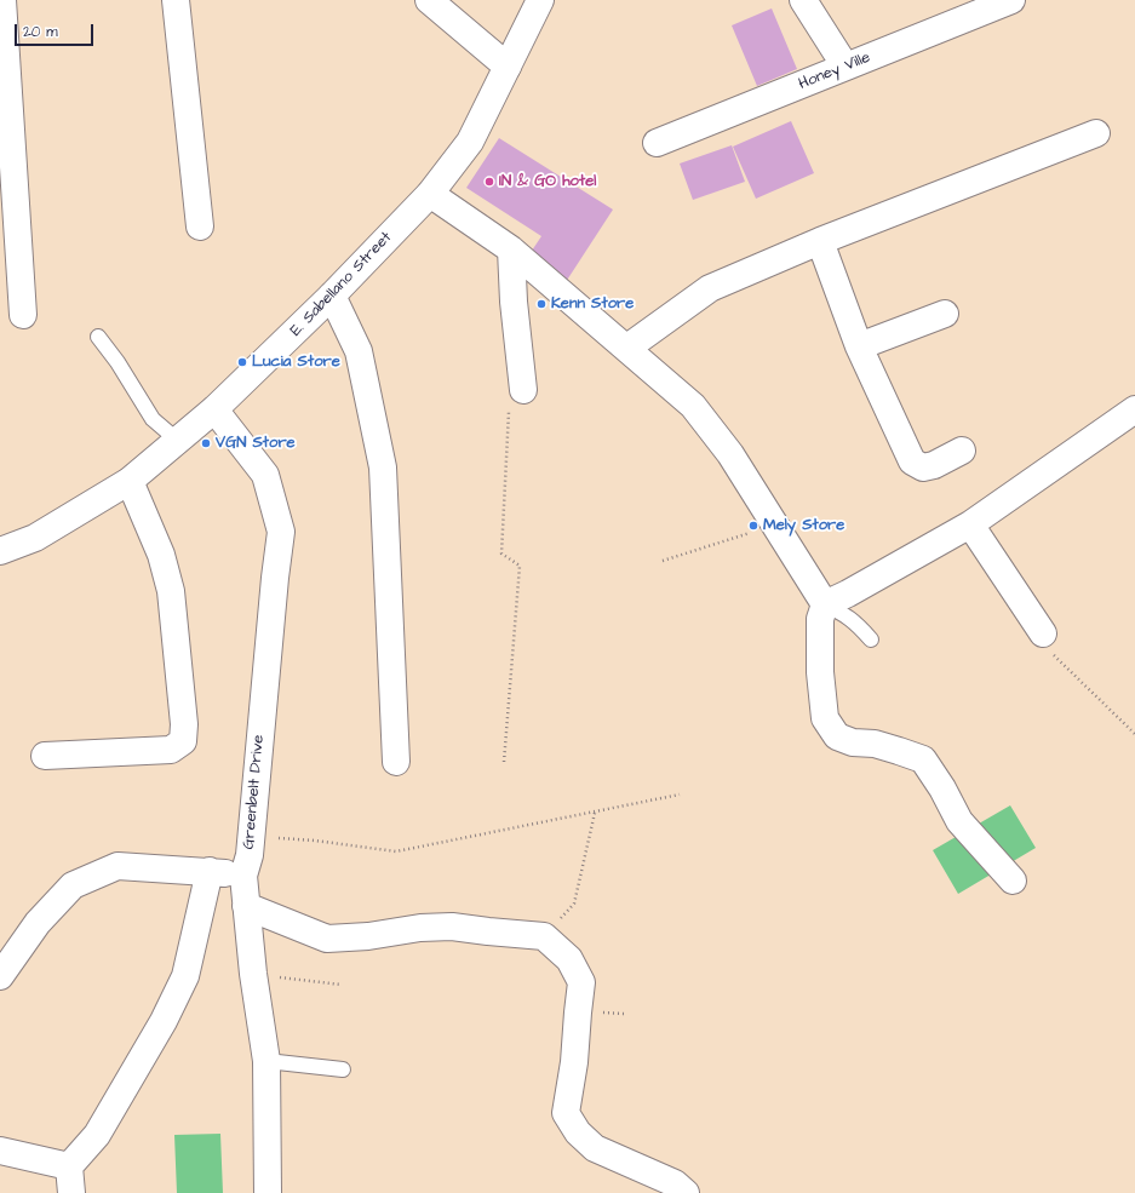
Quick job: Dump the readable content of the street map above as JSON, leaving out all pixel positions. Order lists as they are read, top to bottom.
{
  "streets": {
    "street": ["Honey Ville", "E. Sabellano Street", "Greenbelt Drive"]
  },
  "crossings": [
    ["E. Sabellano Street", "Greenbelt Drive"]
  ],
  "places": [
    "IN & GO hotel",
    "Kenn Store",
    "Lucia Store",
    "VGN Store",
    "Mely Store"
  ],
  "scale_bar": "20 m"
}
